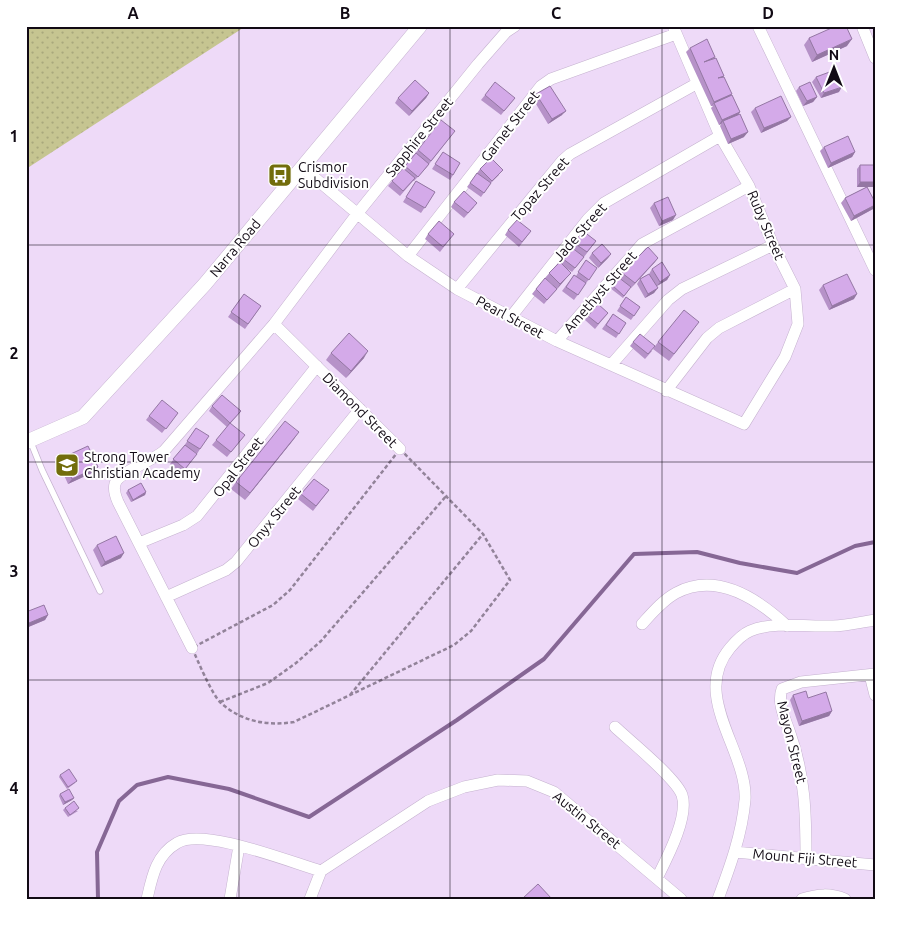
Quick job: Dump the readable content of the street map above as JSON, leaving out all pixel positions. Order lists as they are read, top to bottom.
{
  "streets": {
    "street": [
      "Garnet Street",
      "Sapphire Street",
      "Topaz Street",
      "Ruby Street",
      "Jade Street",
      "Narra Road",
      "Amethyst Street",
      "Pearl Street",
      "Diamond Street",
      "Opal Street",
      "Onyx Street",
      "Mayon Street",
      "Austin Street",
      "Mount Fiji Street"
    ]
  },
  "crossings": [
    ["Garnet Street", "Ruby Street"],
    ["Garnet Street", "Pearl Street"],
    ["Sapphire Street", "Pearl Street"],
    ["Sapphire Street", "Diamond Street"],
    ["Sapphire Street", "Opal Street"],
    ["Topaz Street", "Ruby Street"],
    ["Topaz Street", "Pearl Street"],
    ["Ruby Street", "Jade Street"],
    ["Ruby Street", "Amethyst Street"],
    ["Ruby Street", "Pearl Street"],
    ["Jade Street", "Pearl Street"],
    ["Narra Road", "Pearl Street"],
    ["Amethyst Street", "Pearl Street"],
    ["Diamond Street", "Opal Street"],
    ["Diamond Street", "Onyx Street"],
    ["Mayon Street", "Mount Fiji Street"]
  ],
  "places": {
    "bus stop": ["Crismor Subdivision"],
    "school or university": ["Strong Tower Christian Academy"]
  },
  "north": "top",
  "grid": {
    "columns": [
      "A",
      "B",
      "C",
      "D"
    ],
    "rows": [
      "1",
      "2",
      "3",
      "4"
    ]
  }
}
